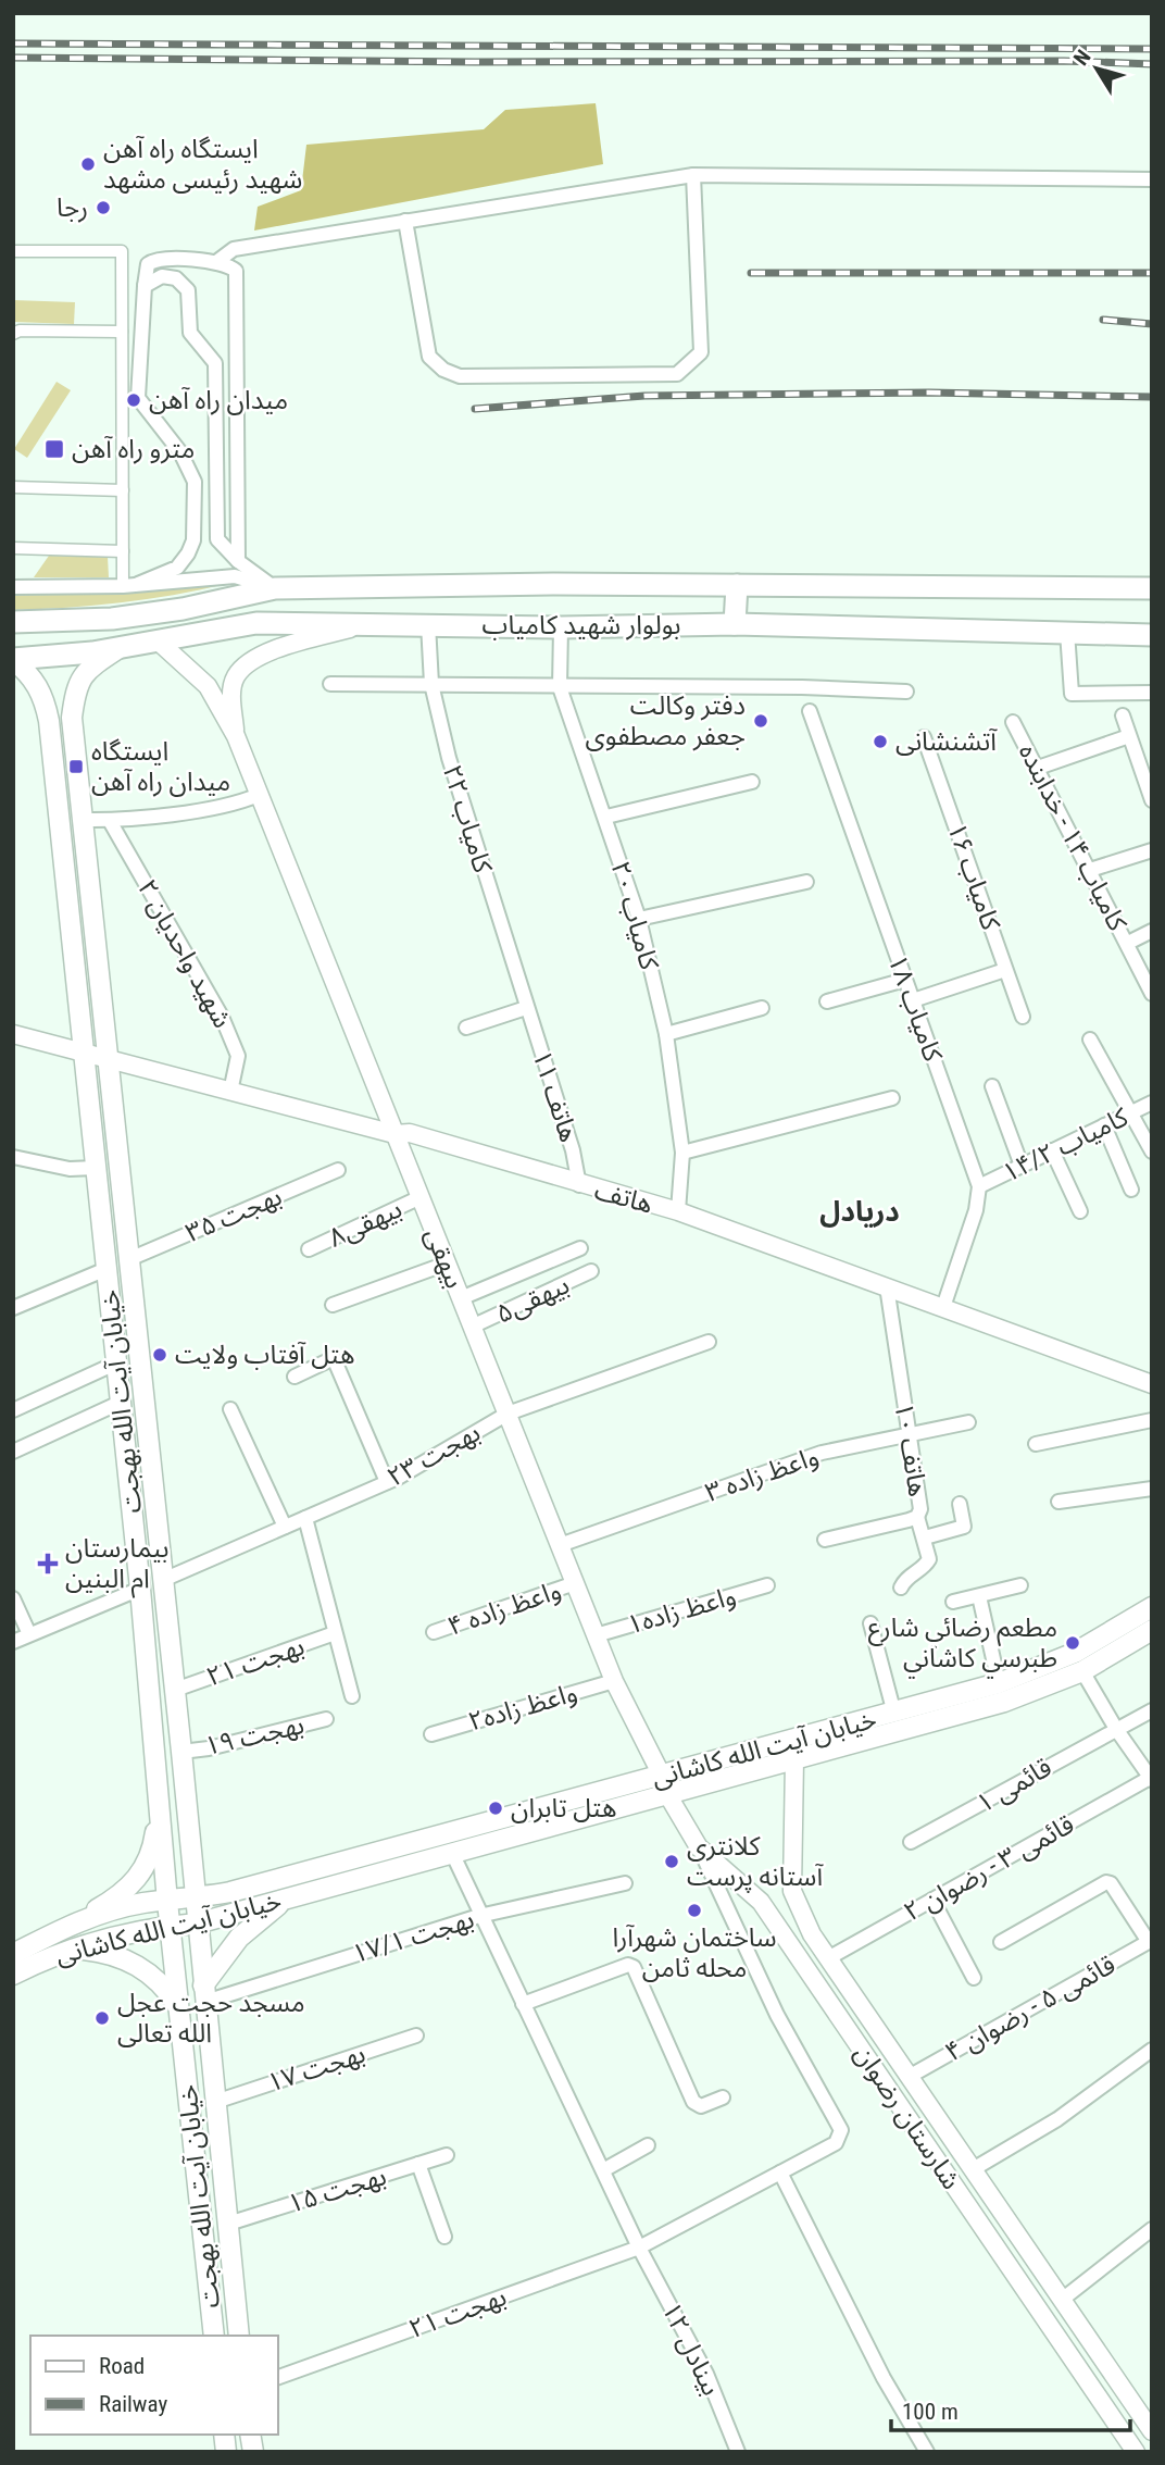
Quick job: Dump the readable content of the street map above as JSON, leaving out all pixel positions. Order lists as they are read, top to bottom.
{
  "streets": {
    "main road": ["بولوار شهید کامیاب", "خیابان آیت الله بهجت", "خیابان آیت الله کاشانی"],
    "street": [
      "کامیاب ۲۲",
      "کامیاب ۱۴ - خدابنده",
      "کامیاب ۱۶",
      "کامیاب ۲۰",
      "شهید واحدیان ۲",
      "کامیاب ۱۸",
      "هاتف ۱۱",
      "کامیاب ۱۴/۲",
      "هاتف",
      "بهجت ۳۵",
      "بیهقی۸",
      "بیهقی",
      "بیهقی۵",
      "هاتف ۱۰",
      "بهجت ۲۳",
      "واعظ زاده ۳",
      "واعظ زاده ۴",
      "واعظ زاده۱",
      "بهجت ۲۱",
      "واعظ زاده۲",
      "بهجت ۱۹",
      "قائمی ۱",
      "قائمی ۳ - رضوان ۲",
      "بهجت ۱۷/۱",
      "قائمی ۵ - رضوان ۴",
      "بهجت ۱۷",
      "شارستان رضوان",
      "بهجت ۱۵",
      "بینادل ۱۲"
    ]
  },
  "crossings": [
    ["بولوار شهید کامیاب", "کامیاب ۲۲"],
    ["بولوار شهید کامیاب", "کامیاب ۲۰"],
    ["بولوار شهید کامیاب", "خیابان آیت الله بهجت"],
    ["کامیاب ۲۲", "هاتف ۱۱"],
    ["کامیاب ۲۰", "هاتف"],
    ["شهید واحدیان ۲", "هاتف"],
    ["کامیاب ۱۸", "کامیاب ۱۴/۲"],
    ["هاتف ۱۱", "هاتف"],
    ["هاتف", "بیهقی"],
    ["هاتف", "خیابان آیت الله بهجت"],
    ["هاتف", "هاتف ۱۰"],
    ["بهجت ۳۵", "خیابان آیت الله بهجت"],
    ["بیهقی۸", "بیهقی"],
    ["بیهقی", "بیهقی۵"],
    ["بیهقی", "بهجت ۲۳"],
    ["بیهقی", "واعظ زاده ۳"],
    ["بیهقی", "واعظ زاده ۴"],
    ["بیهقی", "واعظ زاده۱"],
    ["بیهقی", "واعظ زاده۲"],
    ["بیهقی", "خیابان آیت الله کاشانی"],
    ["بیهقی", "شارستان رضوان"],
    ["خیابان آیت الله بهجت", "بهجت ۲۳"],
    ["خیابان آیت الله بهجت", "بهجت ۲۱"],
    ["خیابان آیت الله بهجت", "بهجت ۱۹"],
    ["خیابان آیت الله بهجت", "خیابان آیت الله کاشانی"],
    ["خیابان آیت الله بهجت", "بهجت ۱۷/۱"],
    ["خیابان آیت الله بهجت", "بهجت ۱۷"],
    ["خیابان آیت الله بهجت", "بهجت ۱۵"],
    ["هاتف ۱۰", "واعظ زاده ۳"],
    ["بهجت ۲۱", "شارستان رضوان"],
    ["بهجت ۲۱", "بینادل ۱۲"],
    ["خیابان آیت الله کاشانی", "شارستان رضوان"],
    ["خیابان آیت الله کاشانی", "بینادل ۱۲"],
    ["قائمی ۳ - رضوان ۲", "شارستان رضوان"],
    ["بهجت ۱۷/۱", "بینادل ۱۲"],
    ["قائمی ۵ - رضوان ۴", "شارستان رضوان"]
  ],
  "districts": ["دریادل"],
  "places": {
    "other": [
      "ایستگاه راه آهن شهید رئیسی مشهد",
      "رجا",
      "میدان راه آهن",
      "دفتر وکالت جعفر مصطفوی",
      "آتشنشانی",
      "هتل آفتاب ولایت",
      "مطعم رضائي شارع طبرسي كاشاني",
      "هتل تابران",
      "کلانتری آستانه پرست",
      "ساختمان شهرآرا محله ثامن",
      "مسجد حجت عجل الله تعالی"
    ],
    "transit": ["مترو راه آهن", "ایستگاه میدان راه آهن"],
    "health": ["بیمارستان ام البنین"]
  },
  "legend": ["Road", "Railway"],
  "scale_bar": "100 m",
  "north": "top left"
}
